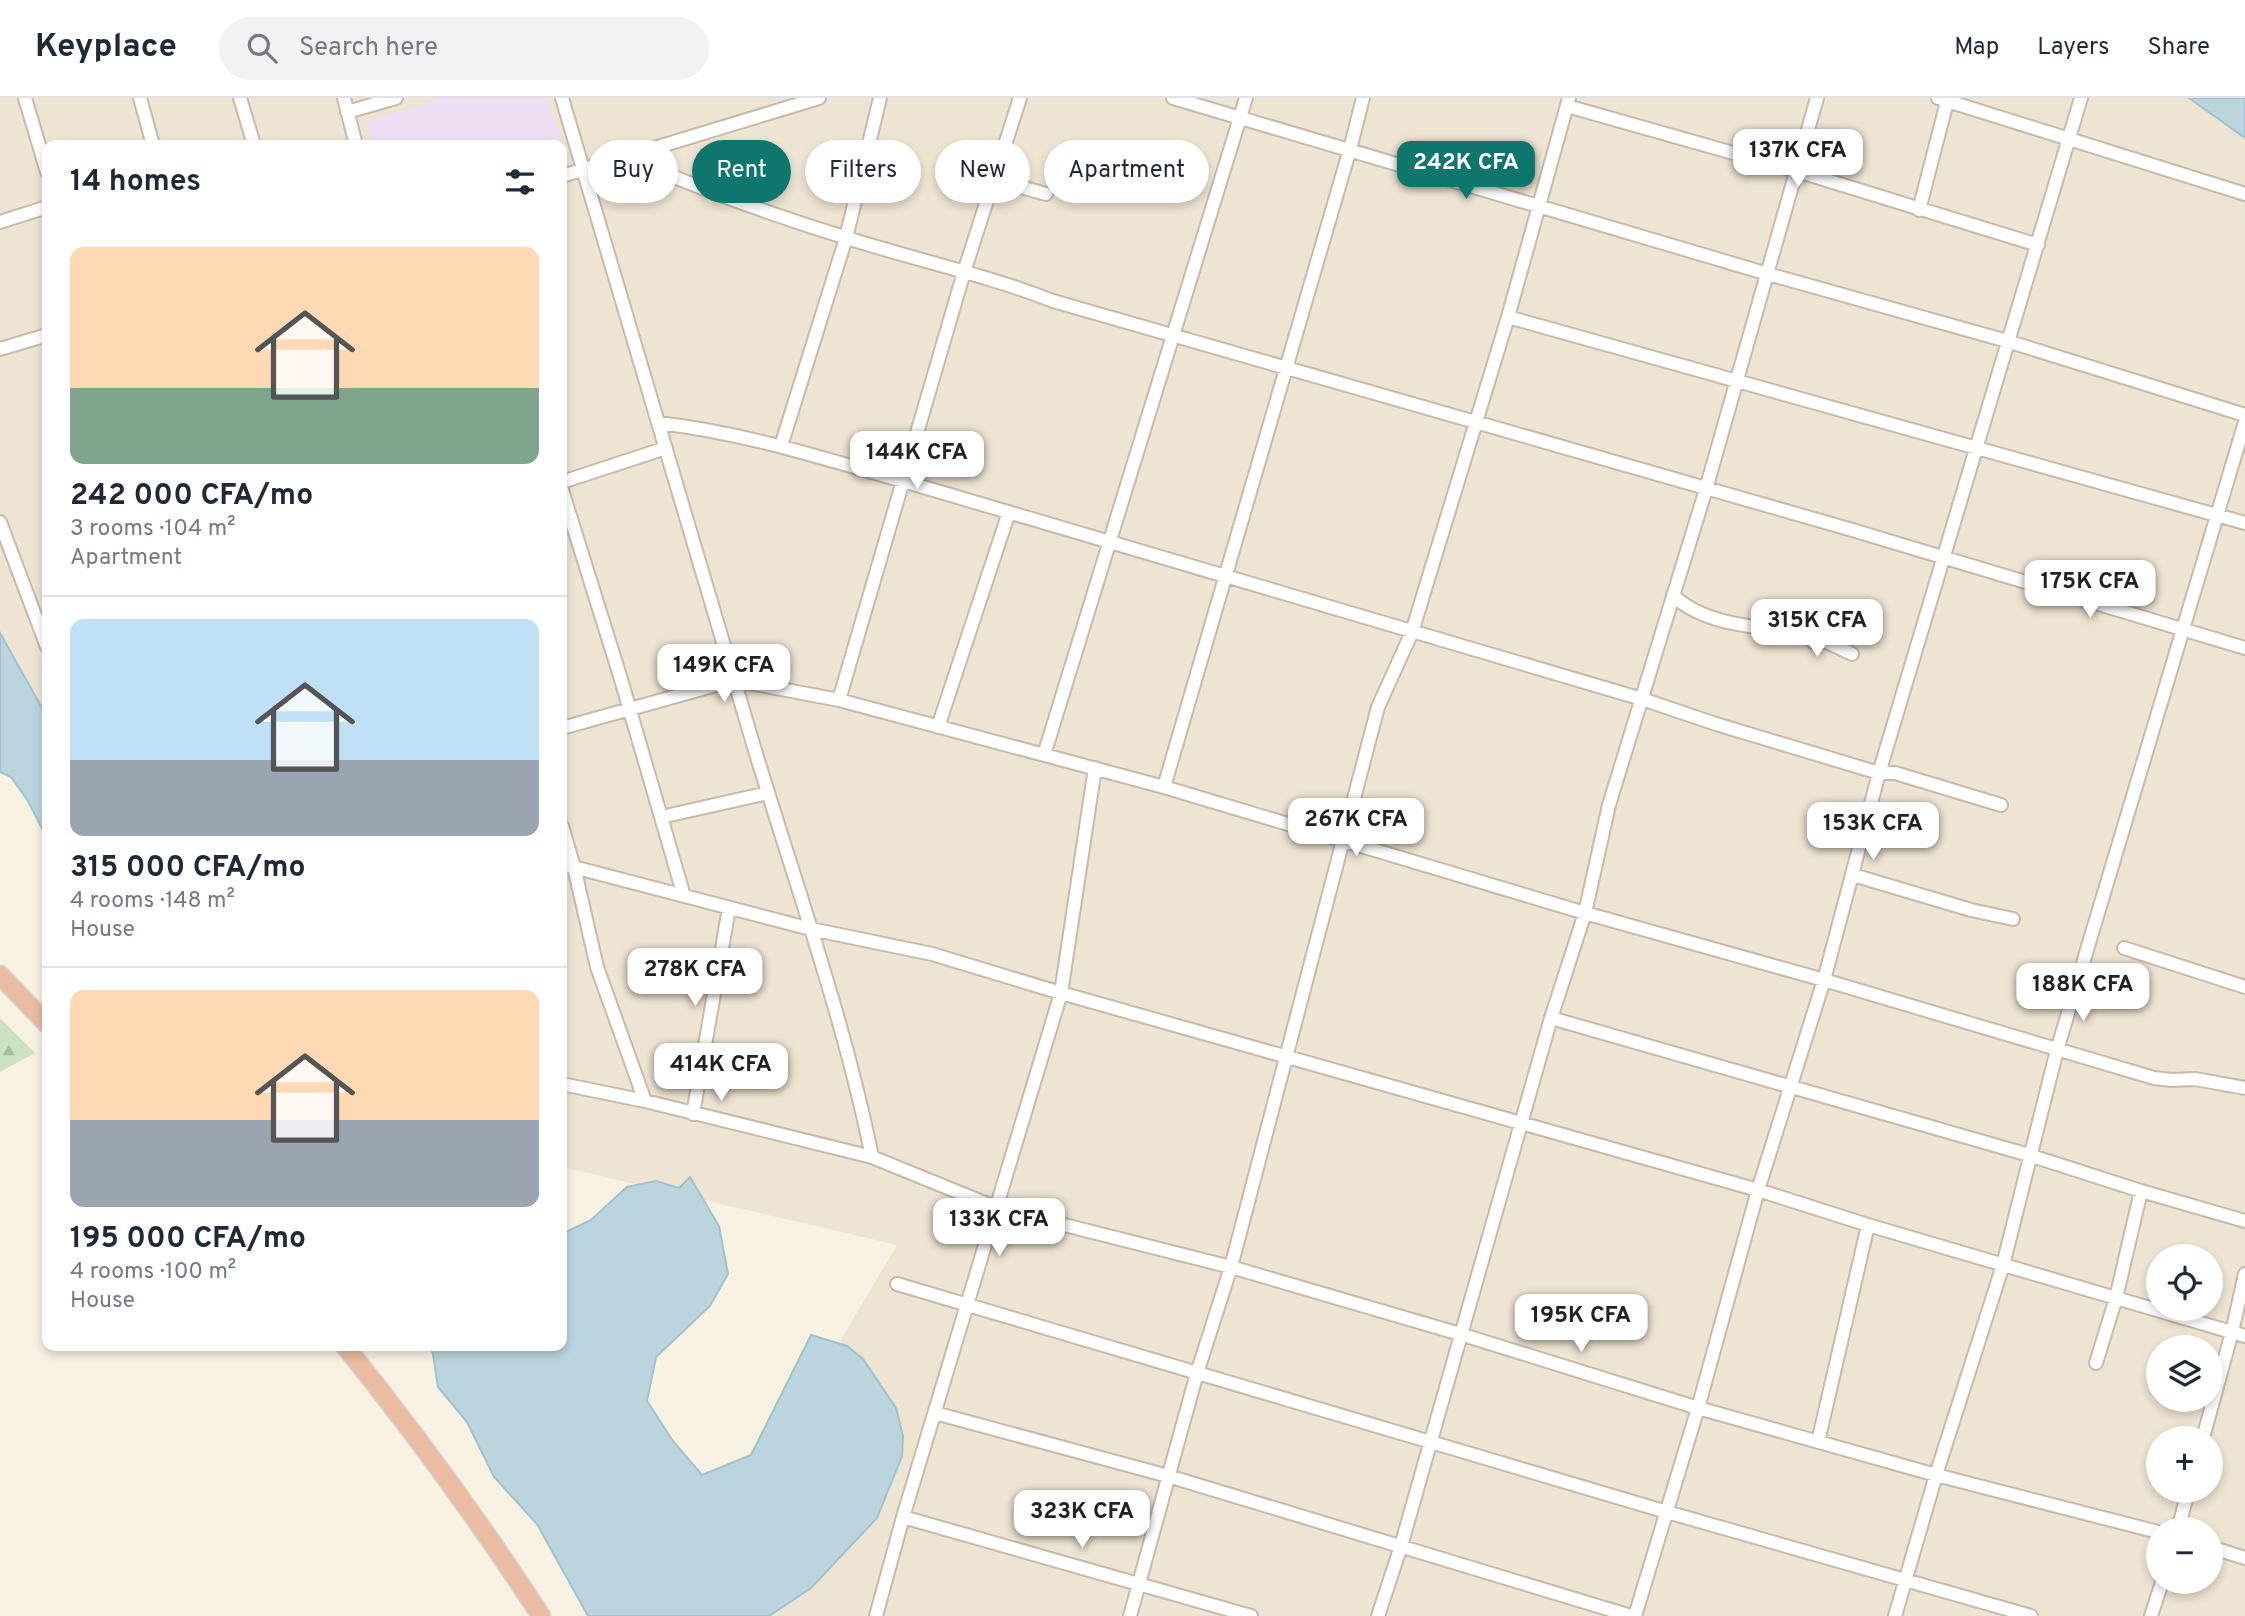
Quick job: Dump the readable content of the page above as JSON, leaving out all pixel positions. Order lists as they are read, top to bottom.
{
  "page": {
    "header": "Keyplace",
    "search": "Search here",
    "nav": ["Map", "Layers", "Share"],
    "price": [
      "137K CFA",
      "242K CFA",
      "144K CFA",
      "175K CFA",
      "315K CFA",
      "149K CFA",
      "267K CFA",
      "153K CFA",
      "278K CFA",
      "188K CFA",
      "414K CFA",
      "133K CFA",
      "195K CFA",
      "323K CFA"
    ],
    "chip": [
      "Buy",
      "Rent",
      "Filters",
      "New",
      "Apartment"
    ],
    "heading": "14 homes",
    "list": [
      {
        "name": "242 000 CFA/mo",
        "note": "3 rooms · 104 m² · Apartment"
      },
      {
        "name": "315 000 CFA/mo",
        "note": "4 rooms · 148 m² · House"
      },
      {
        "name": "195 000 CFA/mo",
        "note": "4 rooms · 100 m² · House"
      }
    ],
    "map_buttons": ["+", "−"]
  }
}
